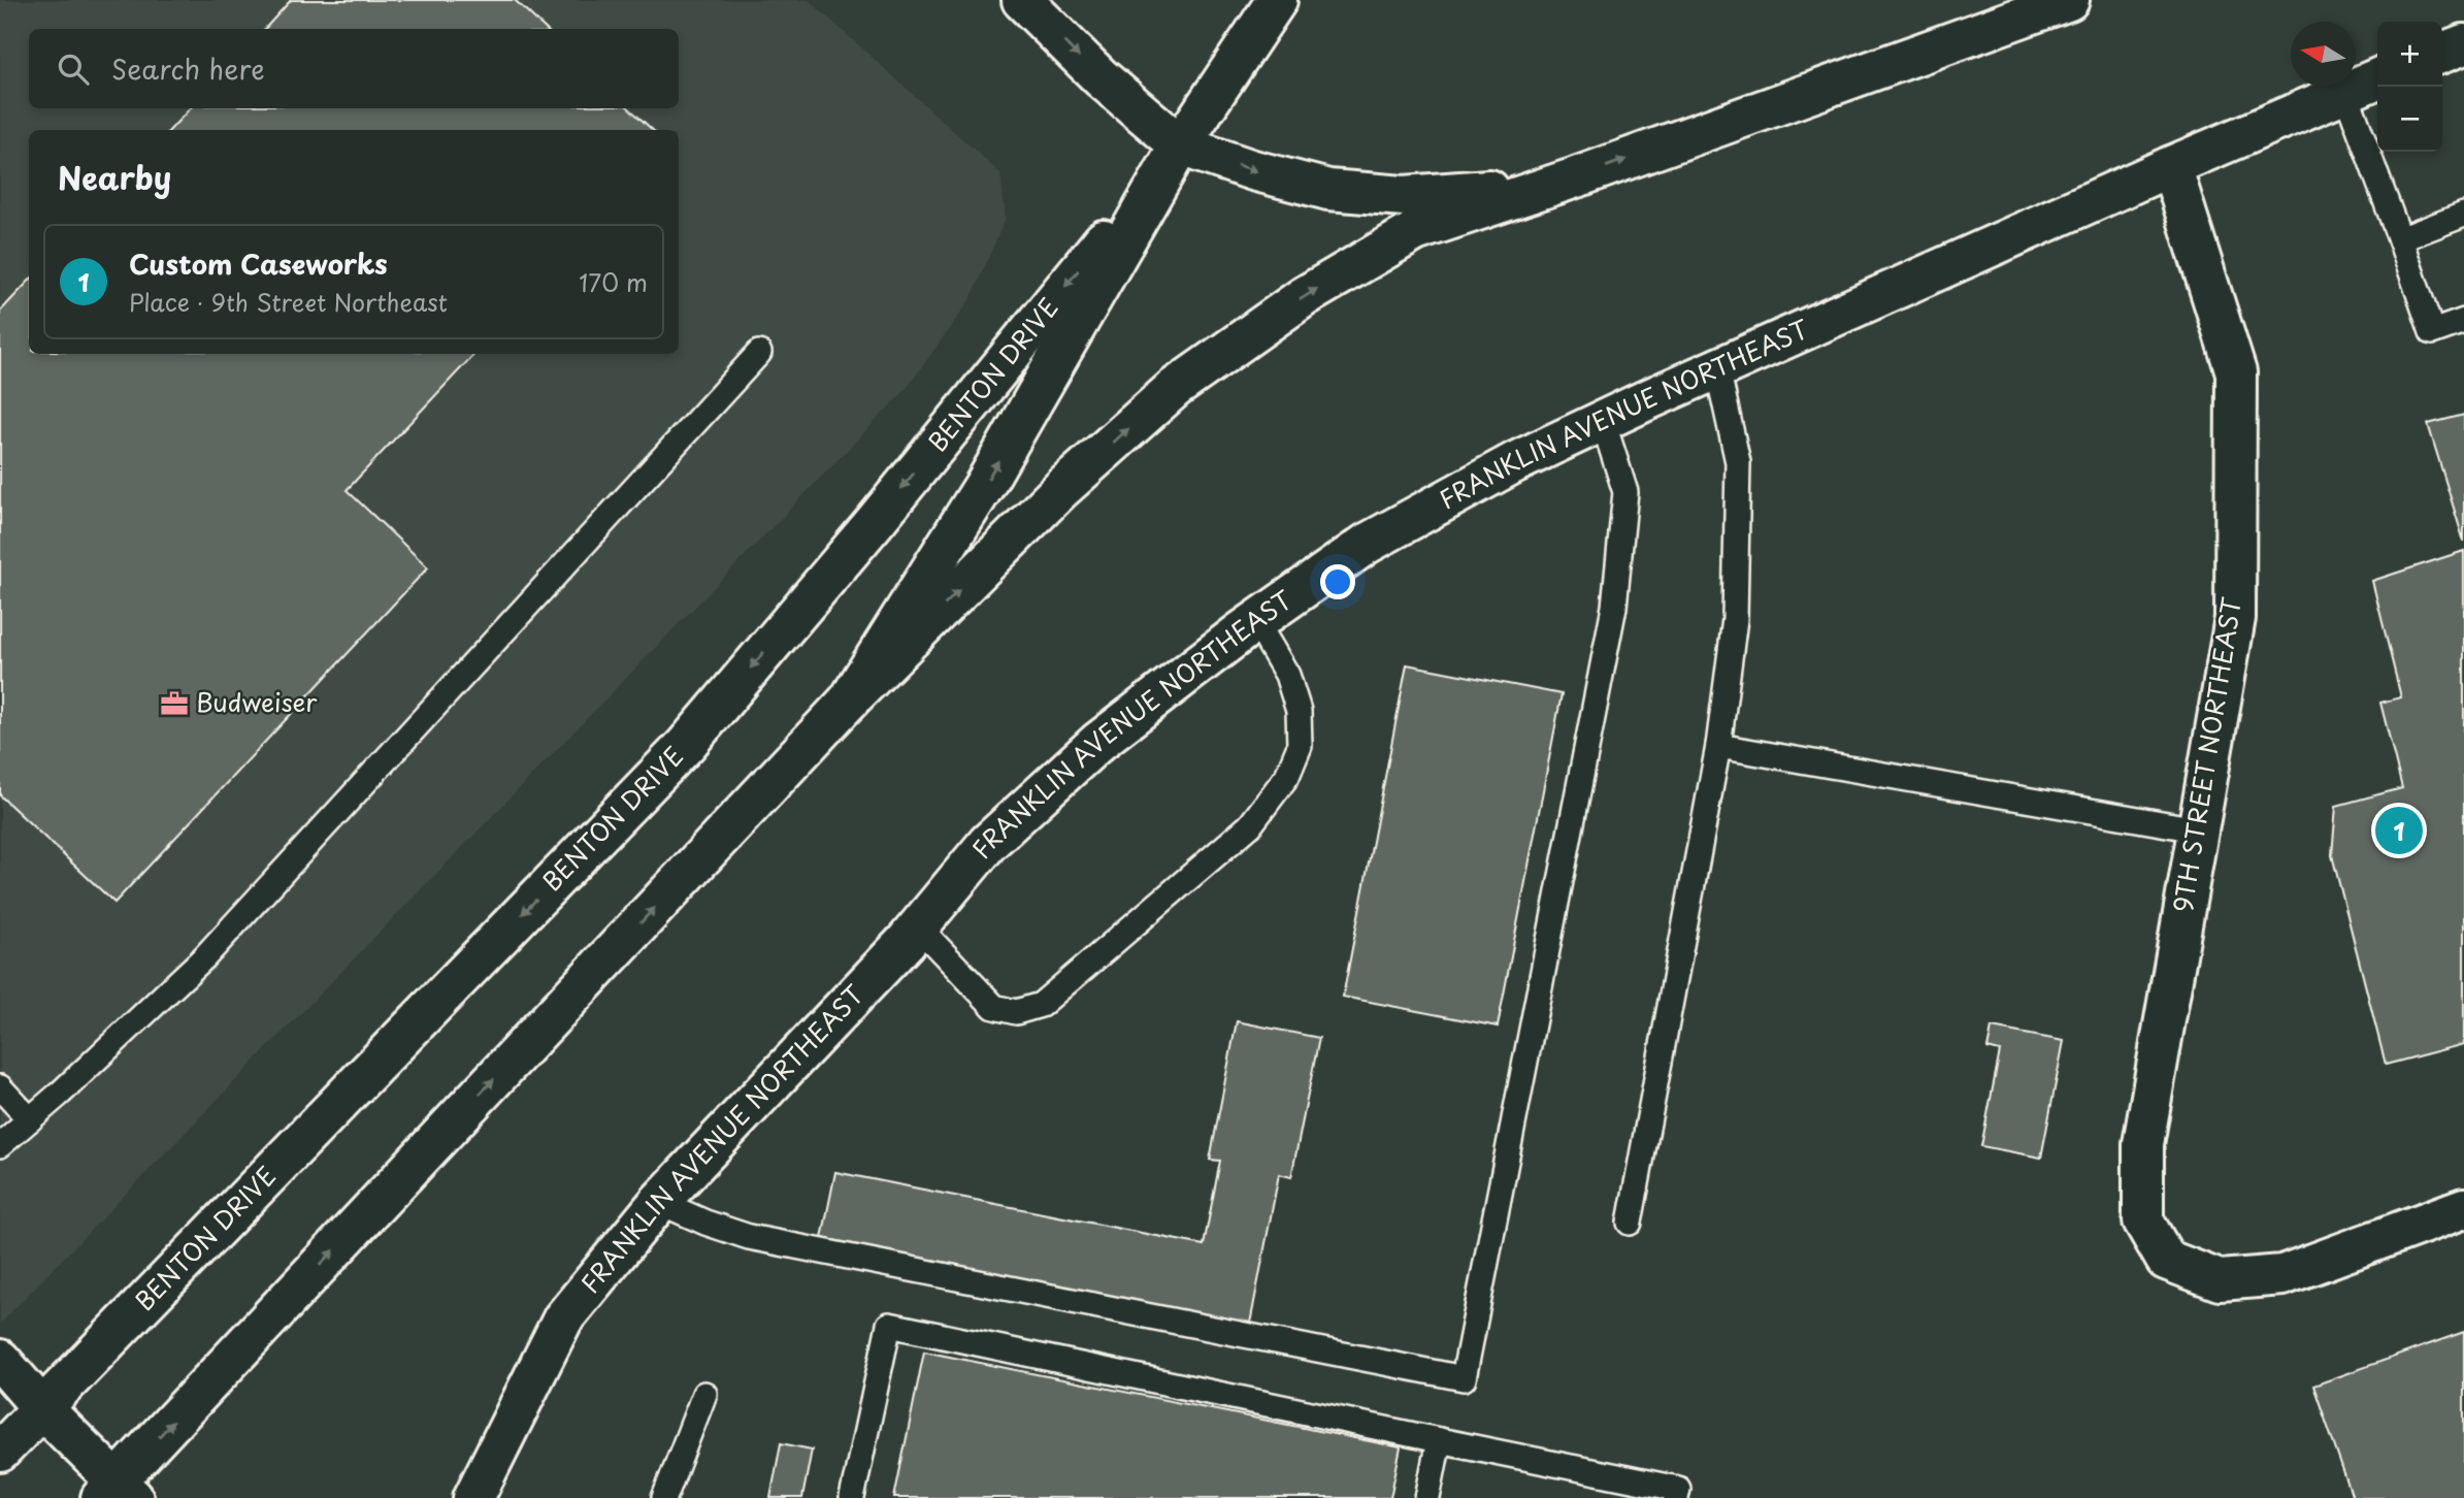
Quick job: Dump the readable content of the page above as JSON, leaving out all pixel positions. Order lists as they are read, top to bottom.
{
  "streets": {
    "main road": ["BENTON DRIVE", "FRANKLIN AVENUE NORTHEAST", "9TH STREET NORTHEAST"]
  },
  "crossings": [
    ["FRANKLIN AVENUE NORTHEAST", "9TH STREET NORTHEAST"]
  ],
  "places": {
    "office": ["Budweiser"]
  },
  "north": "left",
  "page": {
    "map_buttons": ["+", "−"],
    "search": "Search here",
    "heading": "Nearby",
    "list": [
      {
        "mark": "1",
        "name": "Custom Caseworks",
        "note": "Place · 9th Street Northeast",
        "value": "170 m"
      }
    ],
    "pins": "1"
  }
}
